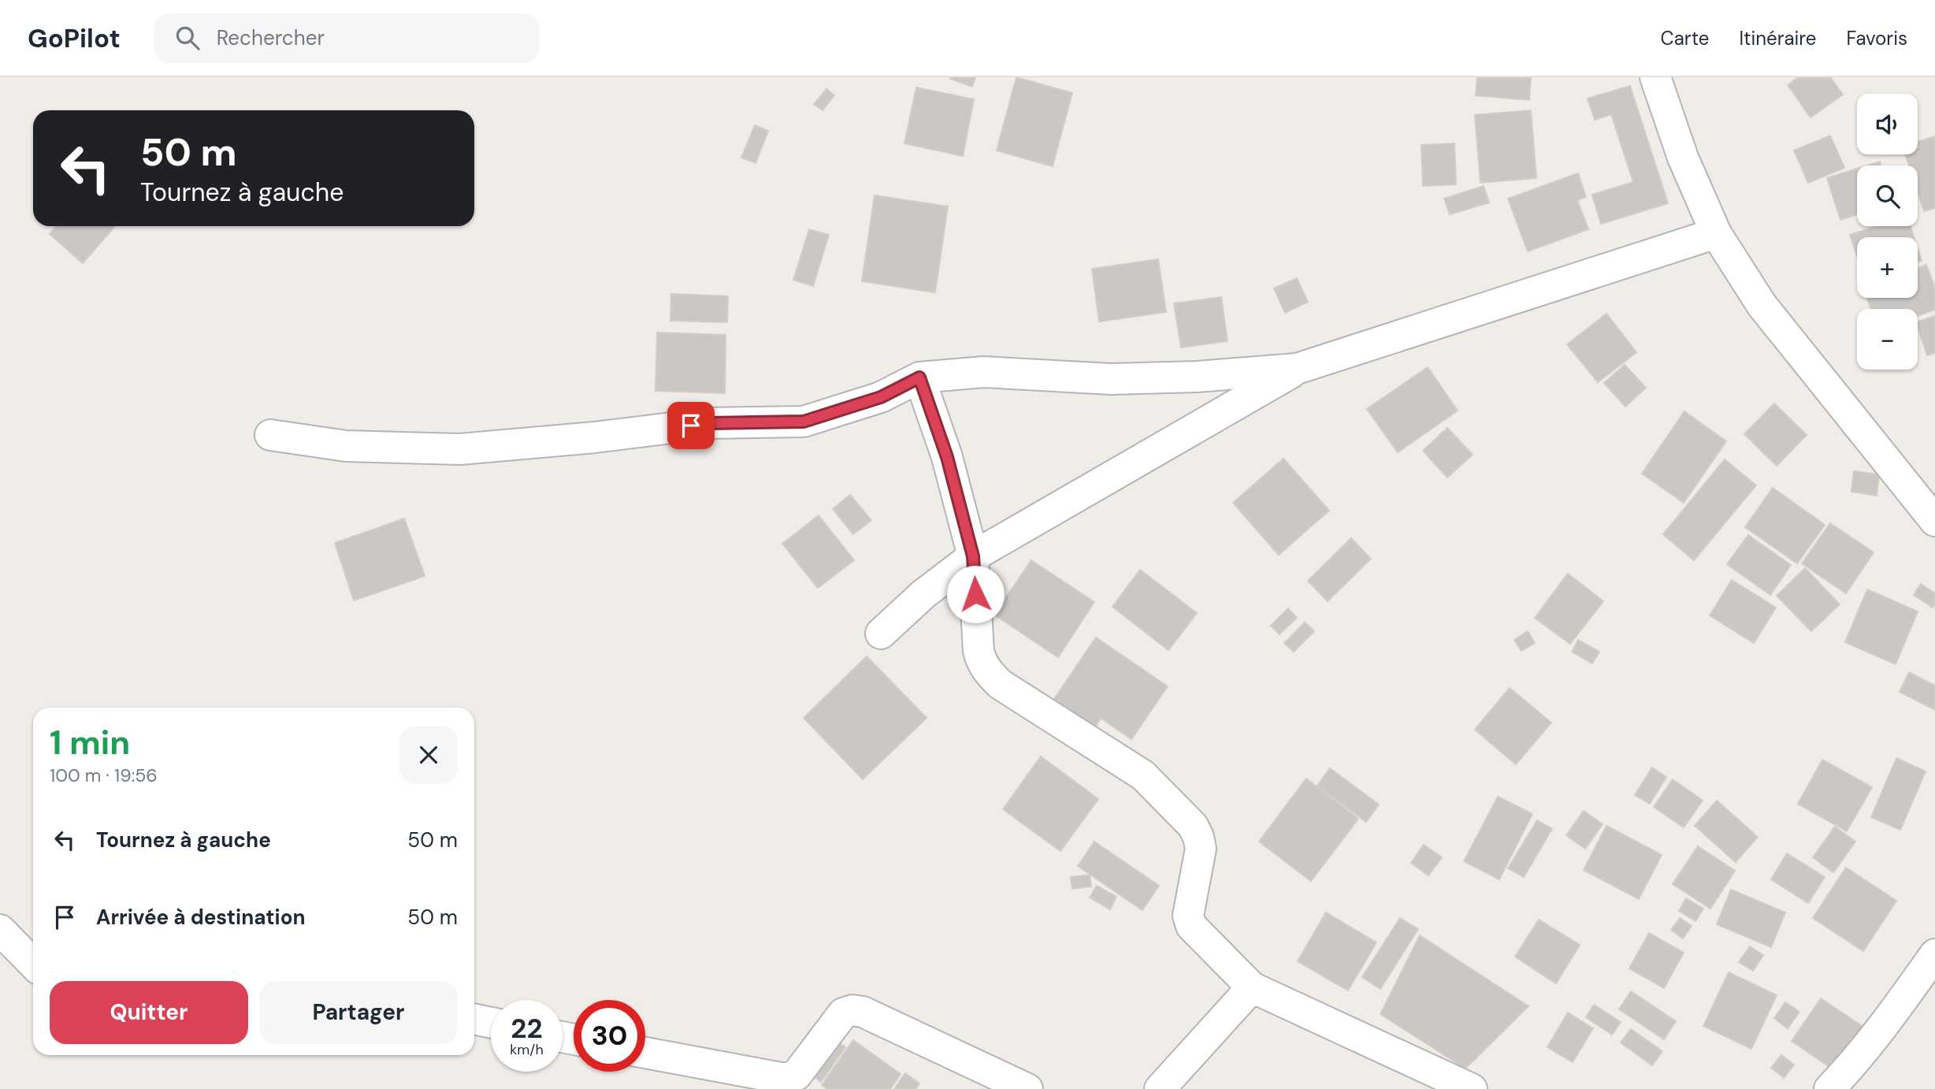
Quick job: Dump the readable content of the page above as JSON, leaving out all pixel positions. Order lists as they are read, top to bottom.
{
  "page": {
    "header": "GoPilot",
    "search": "Rechercher",
    "nav": ["Carte", "Itinéraire", "Favoris"],
    "map_buttons": ["+", "−"],
    "turn": ["50 m", "Tournez à gauche"],
    "heading": ["1 min", "100 m · 19:56"],
    "list": [
      {
        "name": "Tournez à gauche",
        "value": "50 m"
      },
      {
        "name": "Arrivée à destination",
        "value": "50 m"
      }
    ],
    "buttons": ["Quitter", "Partager"],
    "speed": "22 km/h",
    "limit": "30"
  }
}
